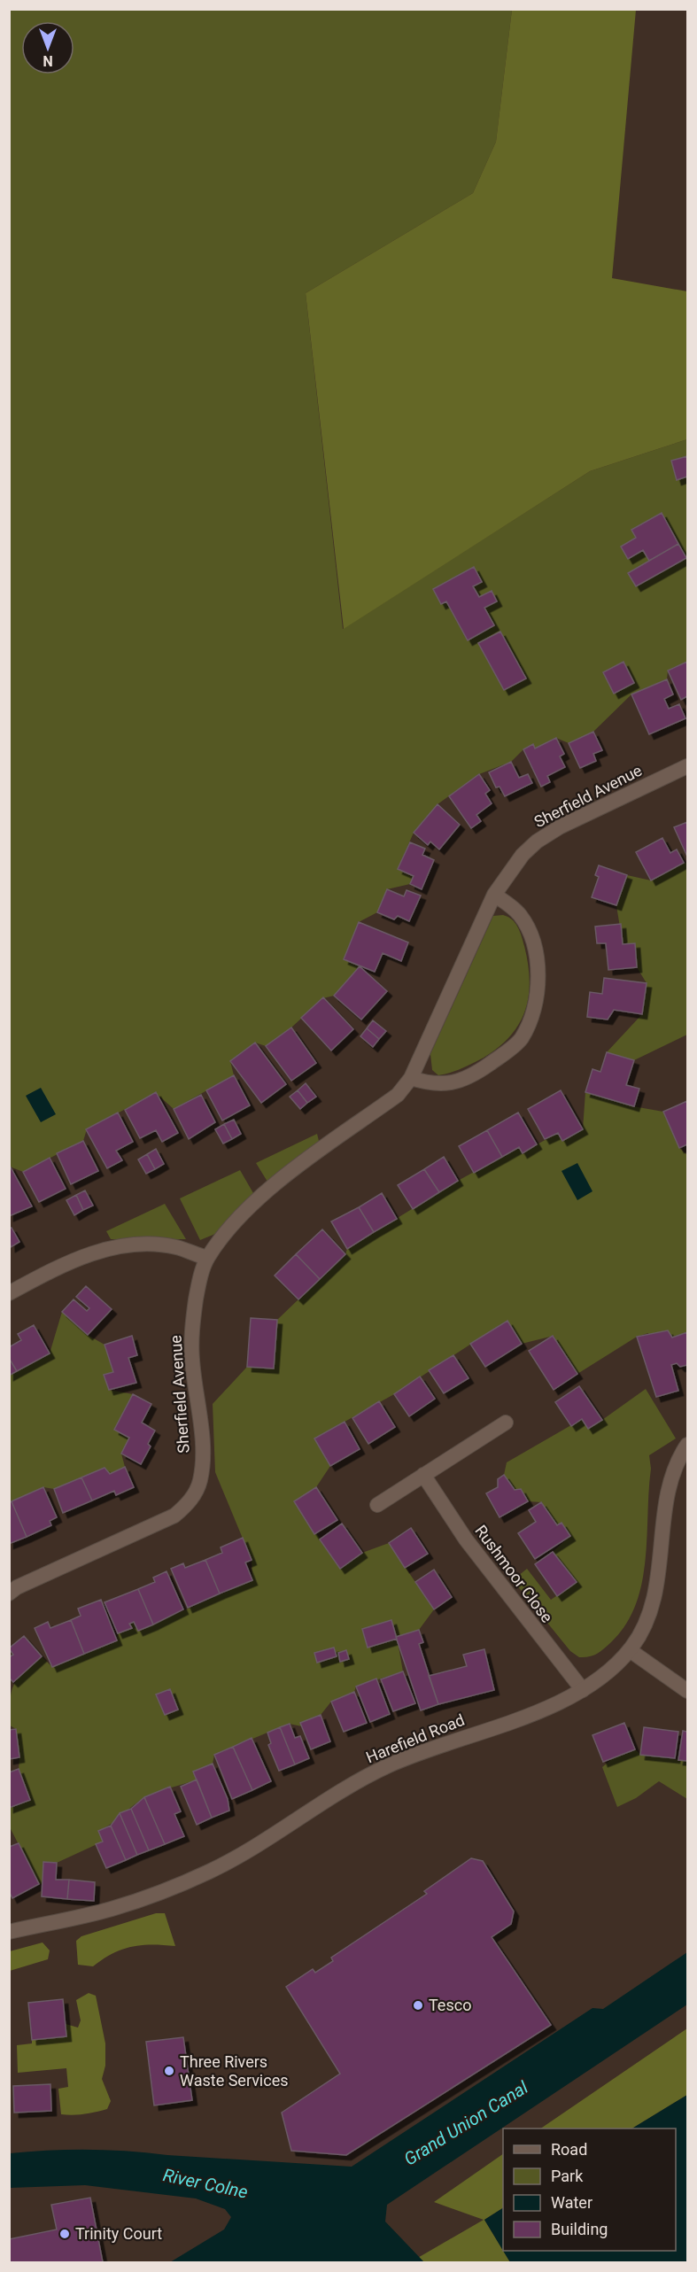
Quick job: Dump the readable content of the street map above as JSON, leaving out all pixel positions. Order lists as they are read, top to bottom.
{
  "streets": {
    "street": ["Sherfield Avenue", "Rushmoor Close", "Harefield Road"]
  },
  "crossings": [
    ["Rushmoor Close", "Harefield Road"]
  ],
  "water": ["Grand Union Canal", "River Colne"],
  "places": ["Tesco", "Three Rivers Waste Services", "Trinity Court"],
  "legend": [
    "Road",
    "Park",
    "Water",
    "Building"
  ],
  "north": "bottom"
}
